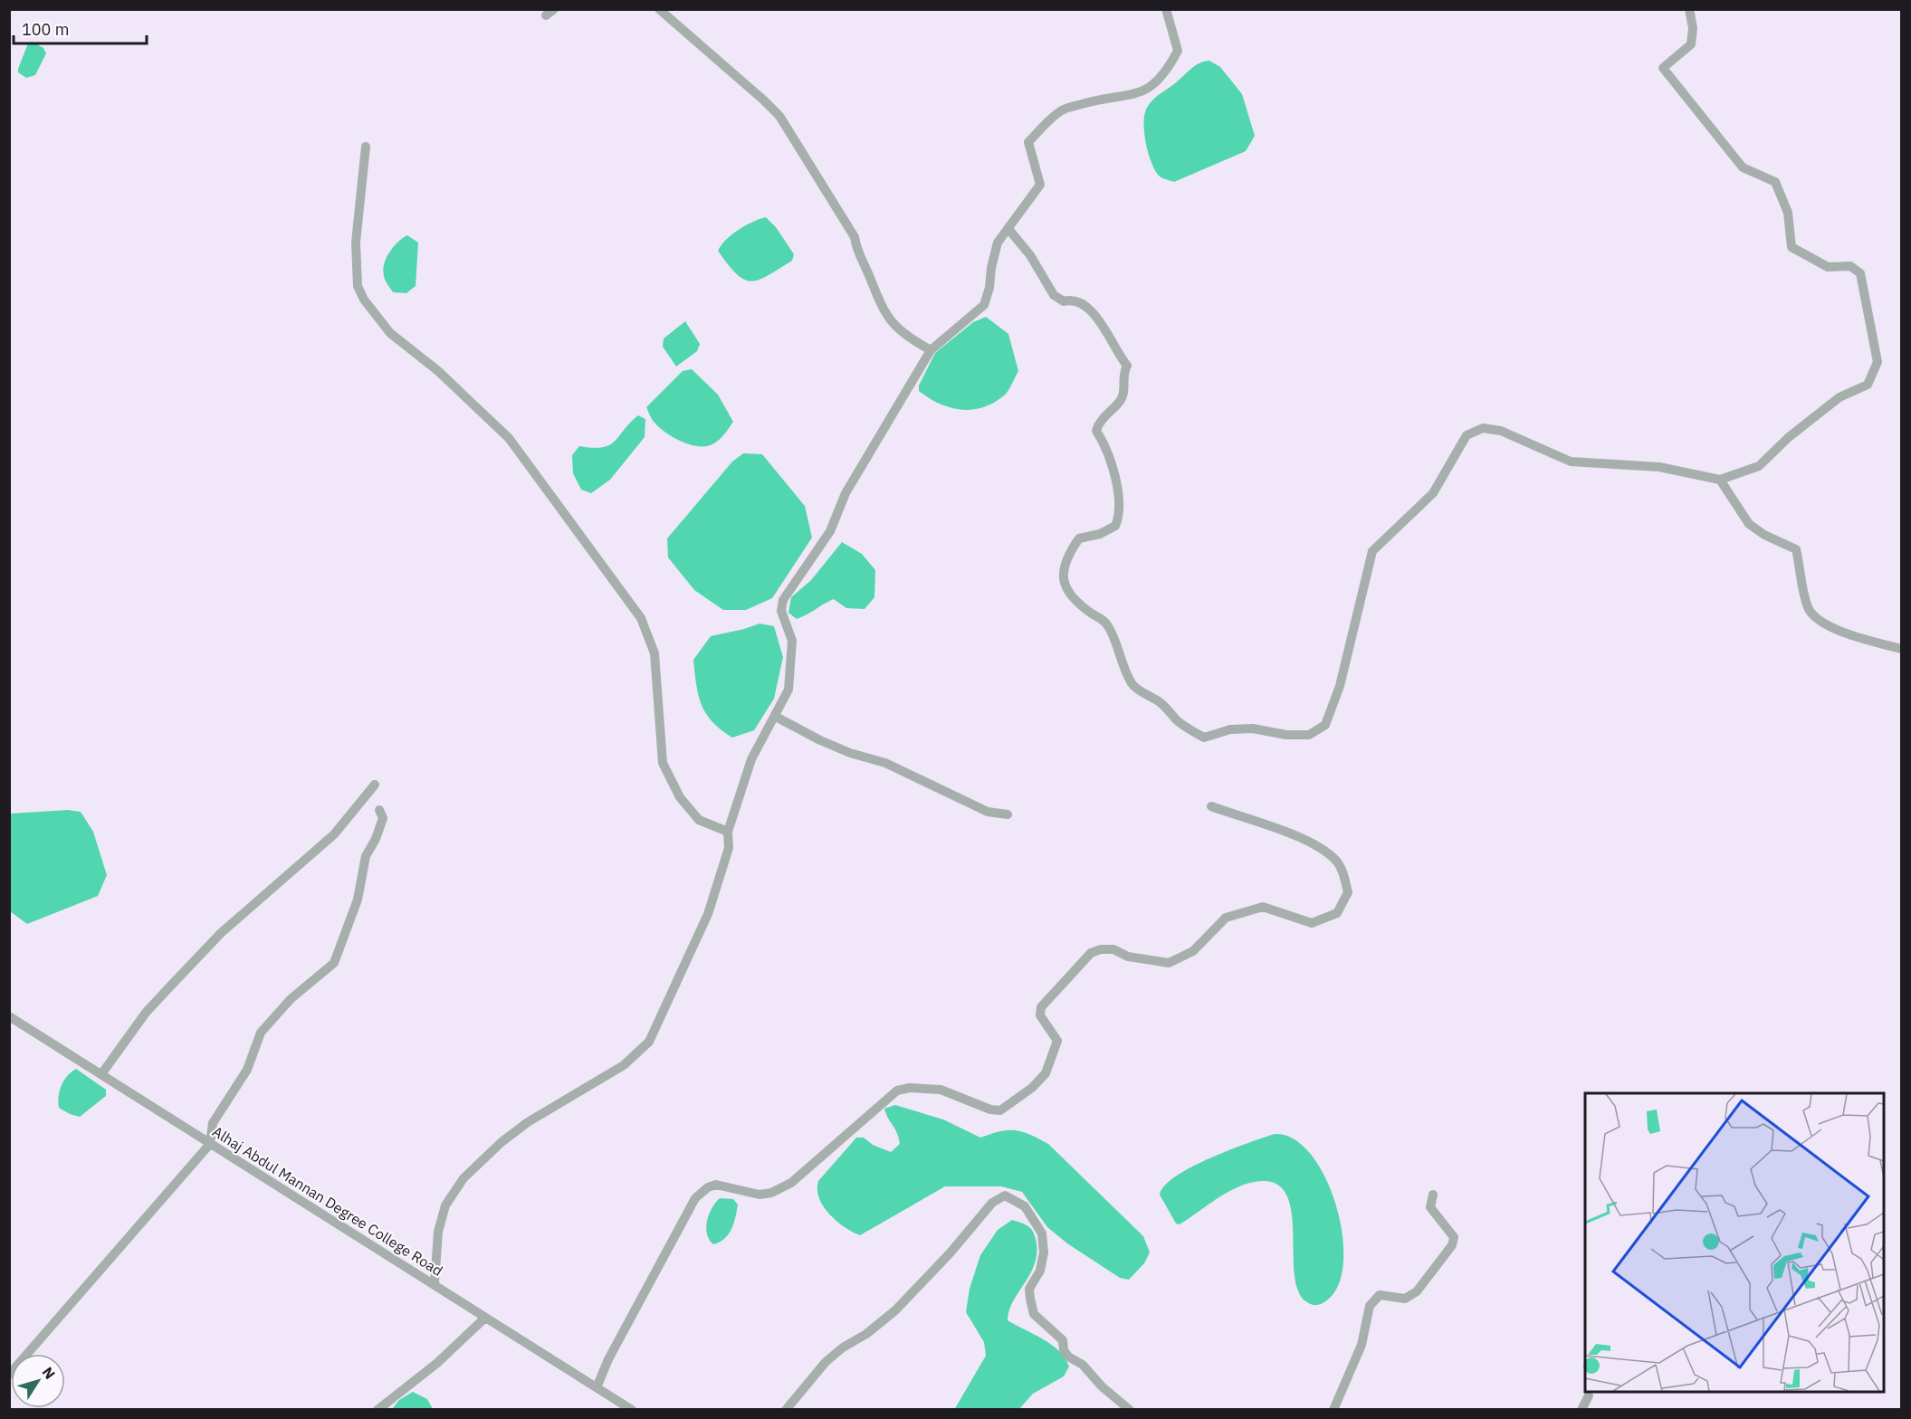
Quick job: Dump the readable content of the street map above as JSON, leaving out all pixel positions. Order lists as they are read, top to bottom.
{
  "streets": {
    "street": ["Alhaj Abdul Mannan Degree College Road"]
  },
  "scale_bar": "100 m",
  "north": "top right"
}
